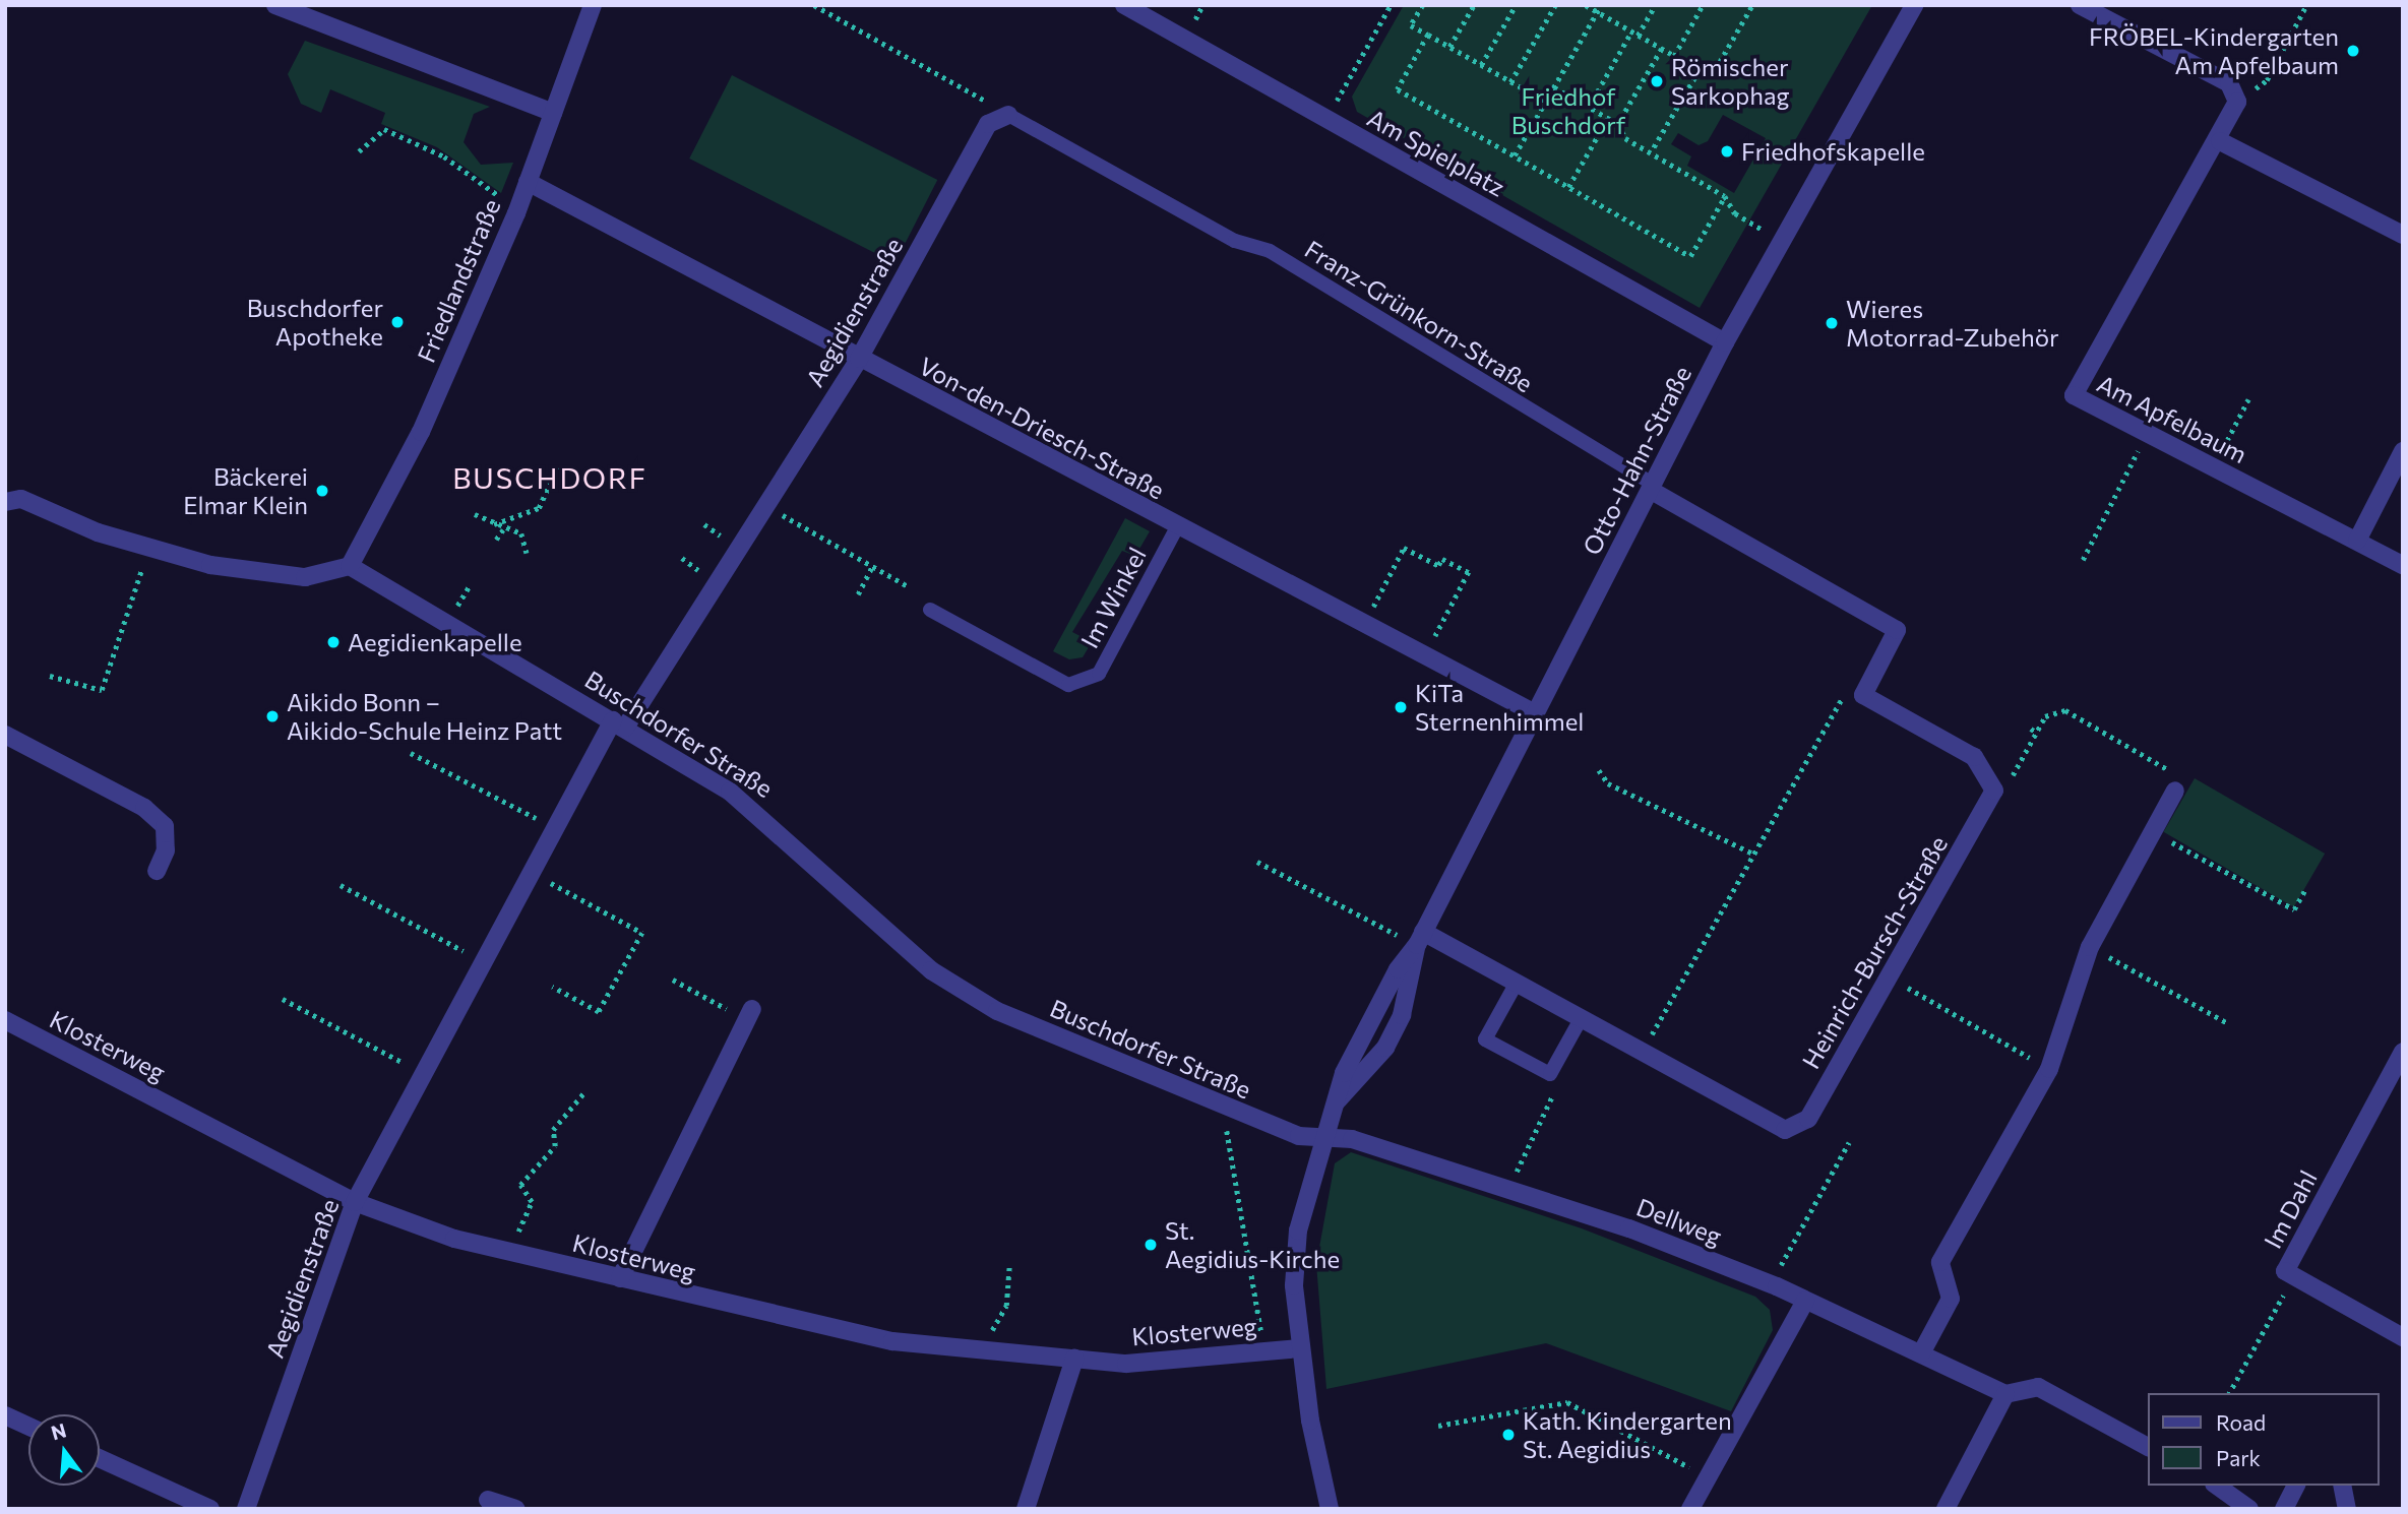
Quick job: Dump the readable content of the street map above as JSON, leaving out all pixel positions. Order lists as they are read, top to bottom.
{
  "streets": {
    "street": [
      "Am Spielplatz",
      "Friedlandstraße",
      "Aegidienstraße",
      "Am Apfelbaum",
      "Von-den-Driesch-Straße",
      "Otto-Hahn-Straße",
      "Buschdorfer Straße",
      "Heinrich-Bursch-Straße",
      "Klosterweg",
      "Im Dahl",
      "Dellweg"
    ],
    "lane": ["Franz-Grünkorn-Straße", "Im Winkel"]
  },
  "crossings": [
    ["Am Spielplatz", "Otto-Hahn-Straße"],
    ["Friedlandstraße", "Von-den-Driesch-Straße"],
    ["Friedlandstraße", "Buschdorfer Straße"],
    ["Aegidienstraße", "Franz-Grünkorn-Straße"],
    ["Aegidienstraße", "Von-den-Driesch-Straße"],
    ["Aegidienstraße", "Buschdorfer Straße"],
    ["Aegidienstraße", "Klosterweg"],
    ["Franz-Grünkorn-Straße", "Otto-Hahn-Straße"],
    ["Von-den-Driesch-Straße", "Otto-Hahn-Straße"],
    ["Von-den-Driesch-Straße", "Im Winkel"],
    ["Otto-Hahn-Straße", "Buschdorfer Straße"],
    ["Otto-Hahn-Straße", "Heinrich-Bursch-Straße"],
    ["Otto-Hahn-Straße", "Klosterweg"],
    ["Otto-Hahn-Straße", "Dellweg"],
    ["Buschdorfer Straße", "Dellweg"]
  ],
  "districts": ["BUSCHDORF"],
  "parks": ["Friedhof Buschdorf"],
  "places": [
    "FRÖBEL-Kindergarten Am Apfelbaum",
    "Römischer Sarkophag",
    "Friedhofskapelle",
    "Buschdorfer Apotheke",
    "Wieres Motorrad-Zubehör",
    "Bäckerei Elmar Klein",
    "Aegidienkapelle",
    "KiTa Sternenhimmel",
    "Aikido Bonn – Aikido-Schule Heinz Patt",
    "St. Aegidius-Kirche",
    "Kath. Kindergarten St. Aegidius"
  ],
  "legend": ["Road", "Park"],
  "north": "top"
}
